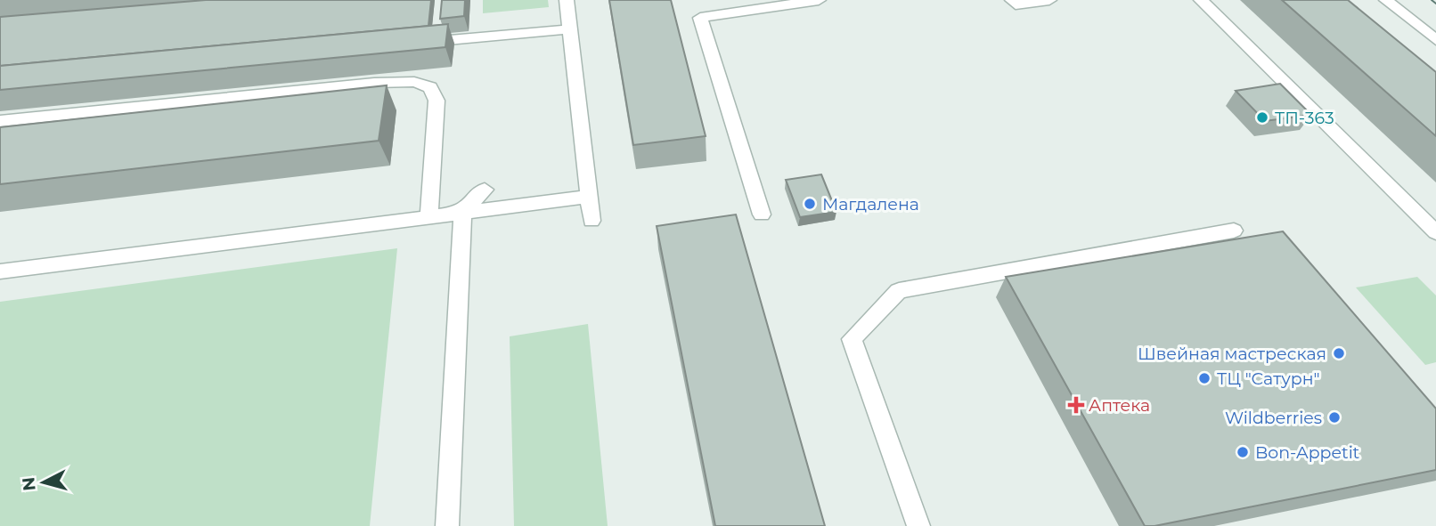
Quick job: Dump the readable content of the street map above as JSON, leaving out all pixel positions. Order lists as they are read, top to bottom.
{
  "places": {
    "other": [
      "ТП-363",
      "Магдалена",
      "Швейная мастреская",
      "ТЦ \"Сатурн\"",
      "Wildberries",
      "Bon-Appetit"
    ],
    "health": ["Аптека"]
  },
  "north": "left"
}
